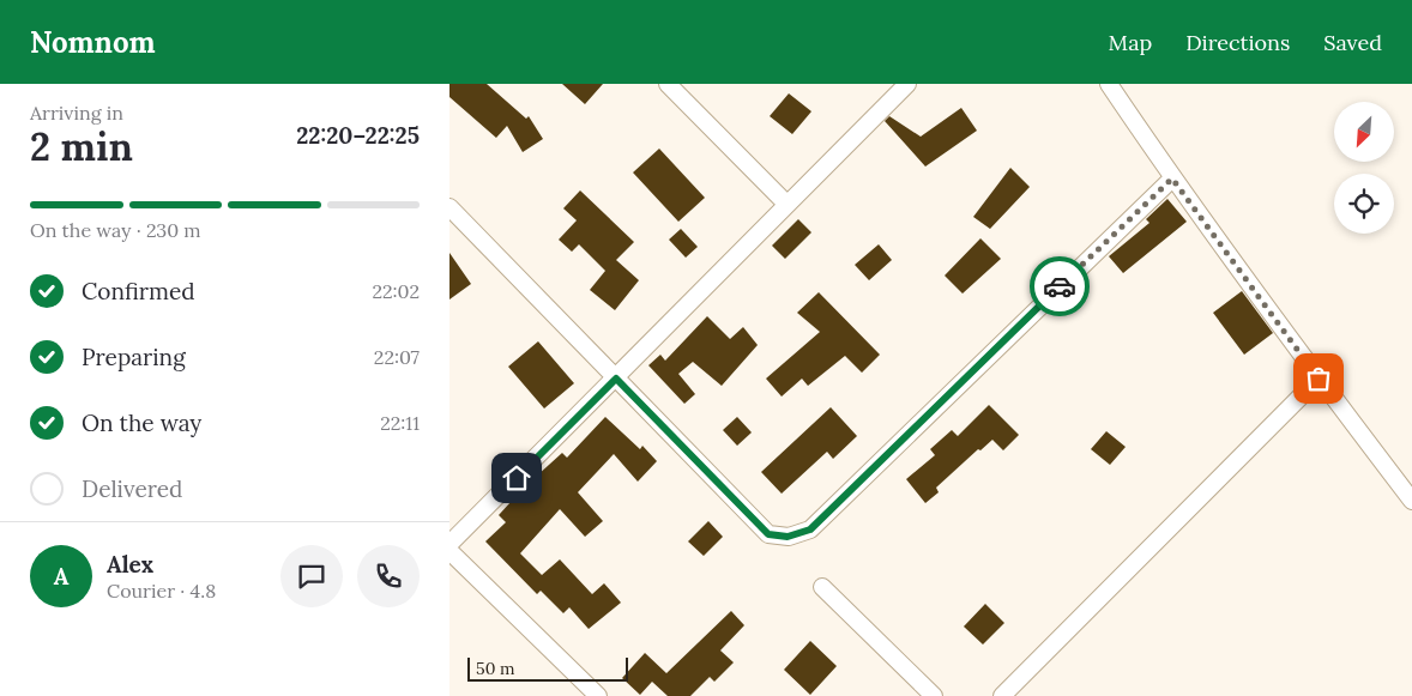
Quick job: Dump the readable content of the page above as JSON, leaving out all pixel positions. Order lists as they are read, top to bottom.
{
  "scale_bar": "50 m",
  "north": "bottom left",
  "page": {
    "header": "Nomnom",
    "nav": ["Map", "Directions", "Saved"],
    "heading": ["2 min", "Arriving in", "22:20–22:25"],
    "panel": ["Alex", "Courier · 4.8"],
    "bar": "On the way · 230 m",
    "list": [
      ["Confirmed", "22:02"],
      ["Preparing", "22:07"],
      ["On the way", "22:11"],
      "Delivered"
    ],
    "round": "A",
    "scale": "50 m"
  }
}
